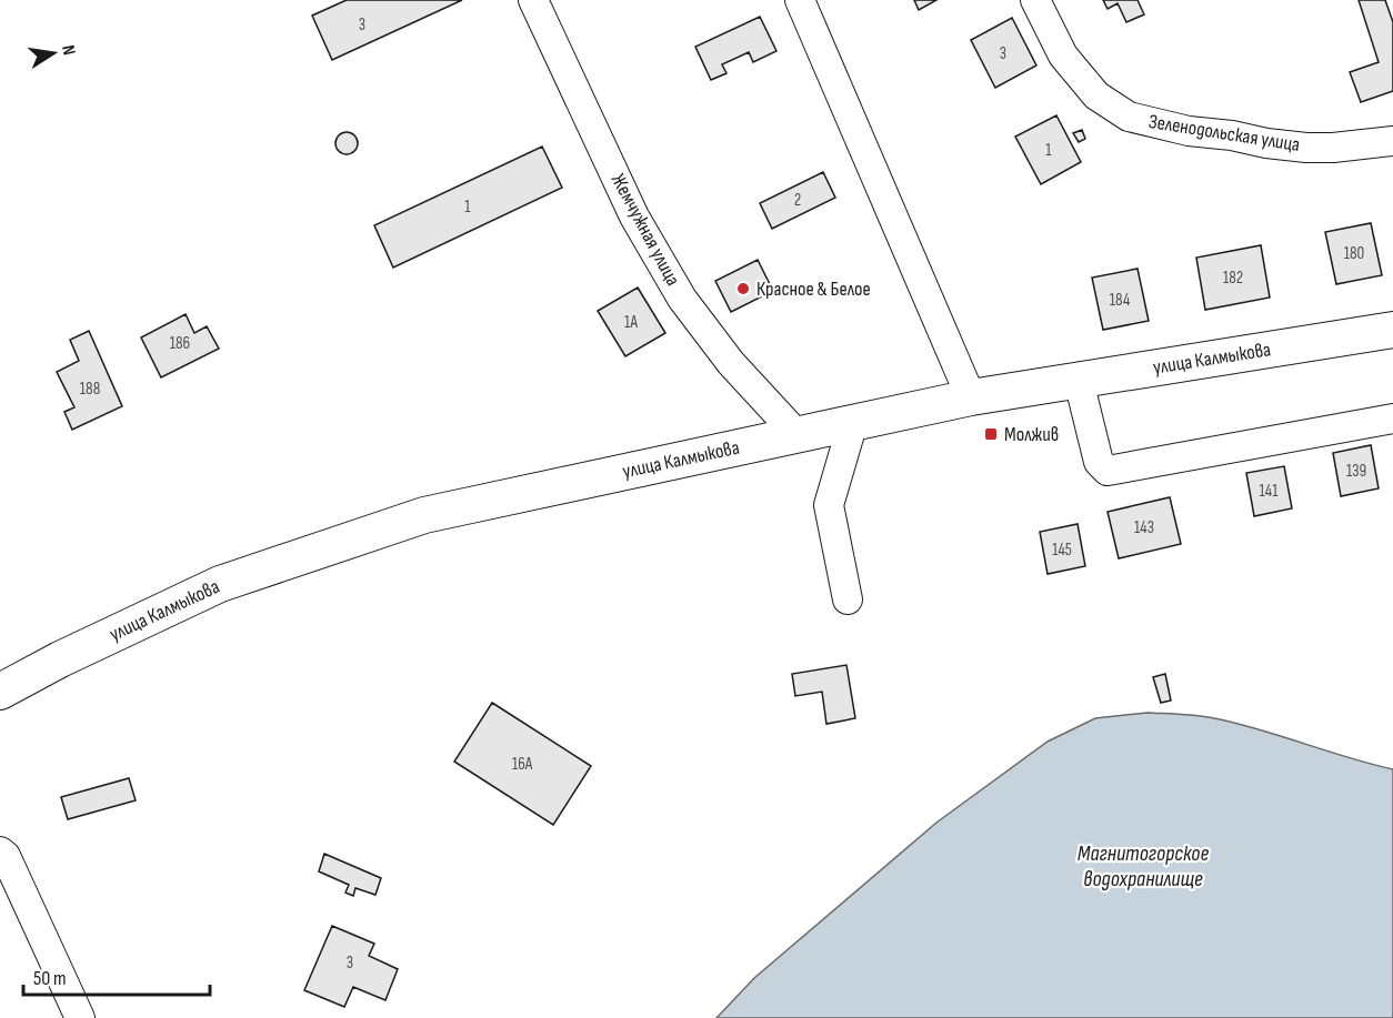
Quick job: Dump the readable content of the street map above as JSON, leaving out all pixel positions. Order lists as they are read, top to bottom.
{
  "streets": {
    "main road": ["улица Калмыкова"],
    "street": ["Зеленодольская улица", "Жемчужная улица"]
  },
  "crossings": [
    ["Жемчужная улица", "улица Калмыкова"]
  ],
  "water": ["Магнитогорское водохранилище"],
  "places": {
    "other": ["Красное & Белое"],
    "transit": ["Молжив"]
  },
  "house_numbers": [
    "3",
    "3",
    "1",
    "2",
    "1",
    "180",
    "182",
    "184",
    "1А",
    "186",
    "188",
    "139",
    "141",
    "143",
    "145",
    "16А",
    "3"
  ],
  "scale_bar": "50 m",
  "north": "right"
}
